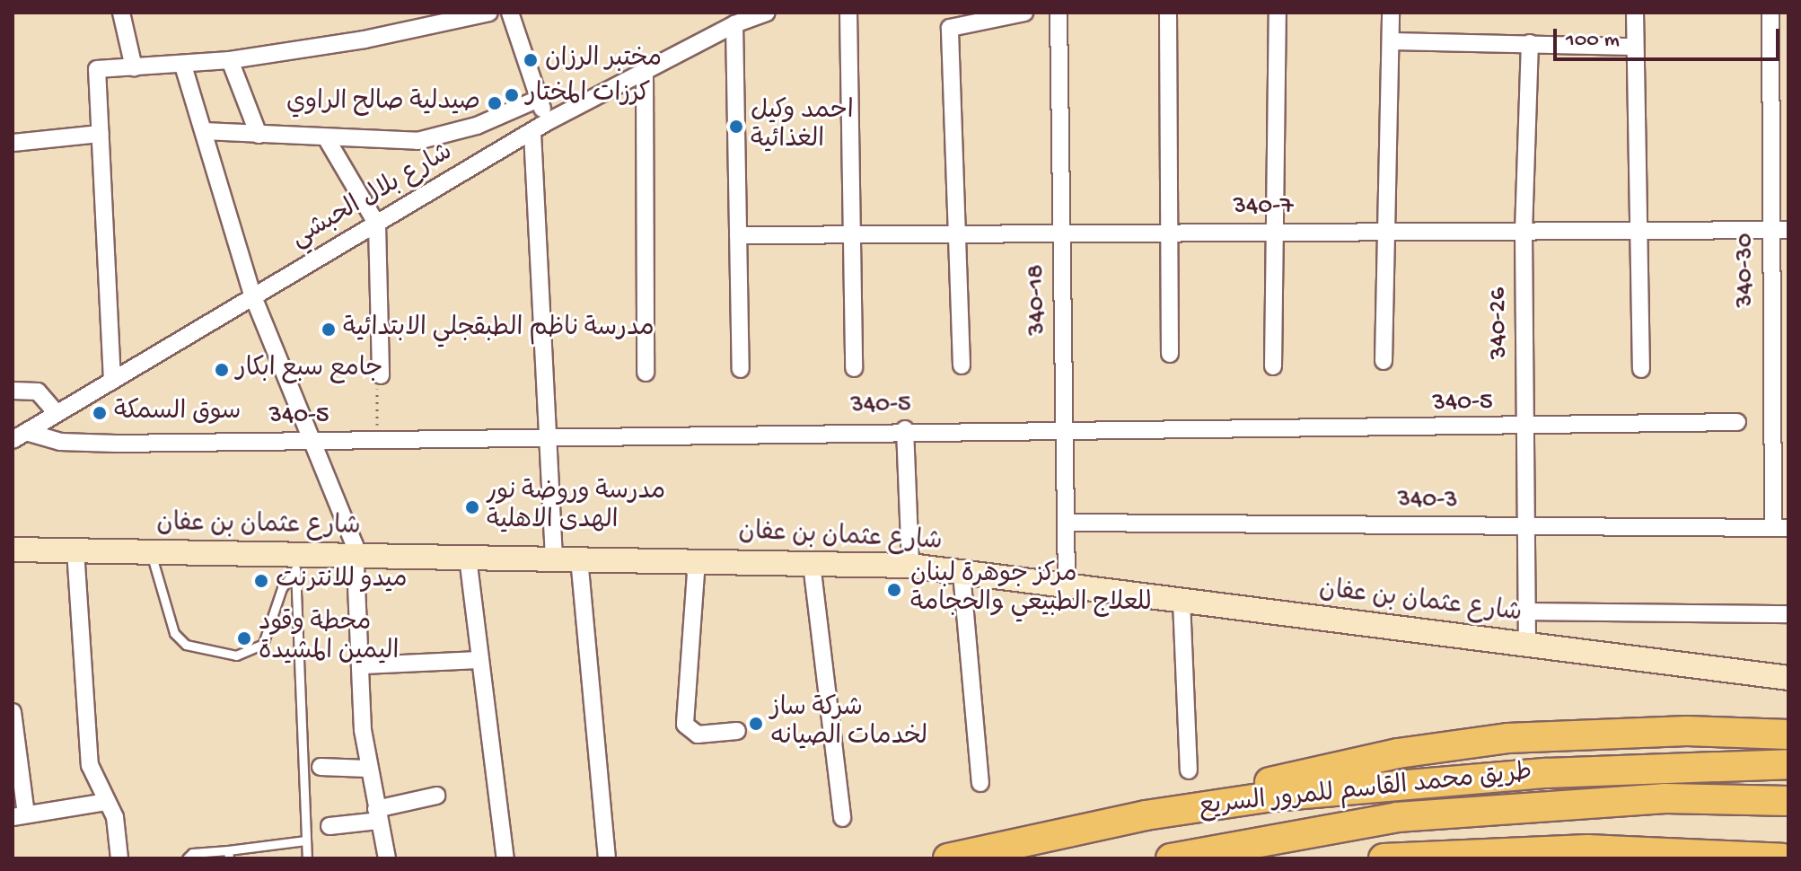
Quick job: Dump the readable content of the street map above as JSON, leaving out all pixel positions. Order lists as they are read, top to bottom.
{
  "streets": {
    "highway": ["طريق محمد القاسم للمرور السريع"],
    "street": [
      "شارع بلال الحبشي",
      "340-7",
      "340-30",
      "340-18",
      "340-26",
      "340-5",
      "340-3",
      "شارع عثمان بن عفان"
    ]
  },
  "crossings": [
    ["شارع بلال الحبشي", "340-5"],
    ["340-7", "340-30"],
    ["340-7", "340-18"],
    ["340-7", "340-26"],
    ["340-30", "340-3"],
    ["340-18", "340-5"],
    ["340-18", "340-3"],
    ["340-18", "شارع عثمان بن عفان"],
    ["340-26", "340-5"],
    ["340-26", "340-3"],
    ["340-26", "شارع عثمان بن عفان"]
  ],
  "places": [
    "مختبر الرزان",
    "كرزات المختار",
    "صيدلية صالح الراوي",
    "احمد وكيل الغذائية",
    "مدرسة ناظم الطبقجلي الابتدائية",
    "جامع سبع ابكار",
    "سوق السمكة",
    "مدرسة وروضة نور الهدى الاهلية",
    "ميدو للانترنت",
    "مركز جوهرة لبنان للعلاج الطبيعي والحجامة",
    "محطة وقود اليمين المشيدة",
    "شركة ساز لخدمات الصيانه"
  ],
  "scale_bar": "100 m"
}
